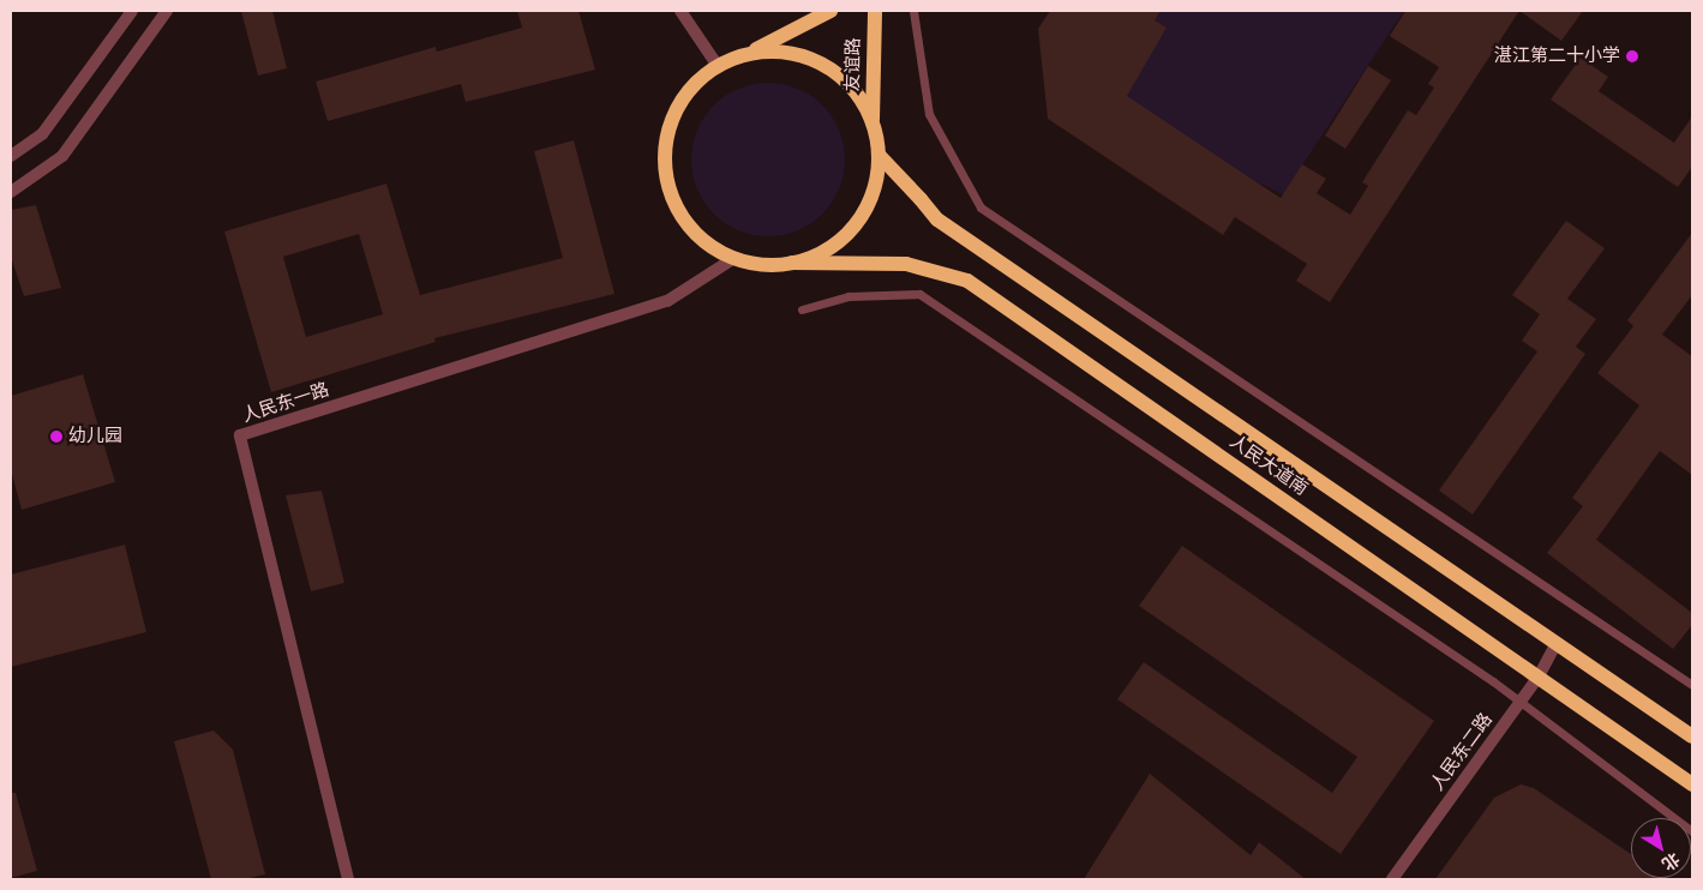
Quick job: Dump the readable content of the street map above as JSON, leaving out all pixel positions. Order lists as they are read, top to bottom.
{
  "streets": {
    "main road": ["友谊路", "人民大道南"],
    "street": ["人民东一路", "人民东二路"]
  },
  "crossings": [
    ["友谊路", "人民东一路"],
    ["友谊路", "人民大道南"],
    ["人民东一路", "人民大道南"],
    ["人民大道南", "人民东二路"]
  ],
  "places": ["湛江第二十小学", "幼儿园"],
  "north": "bottom right"
}
